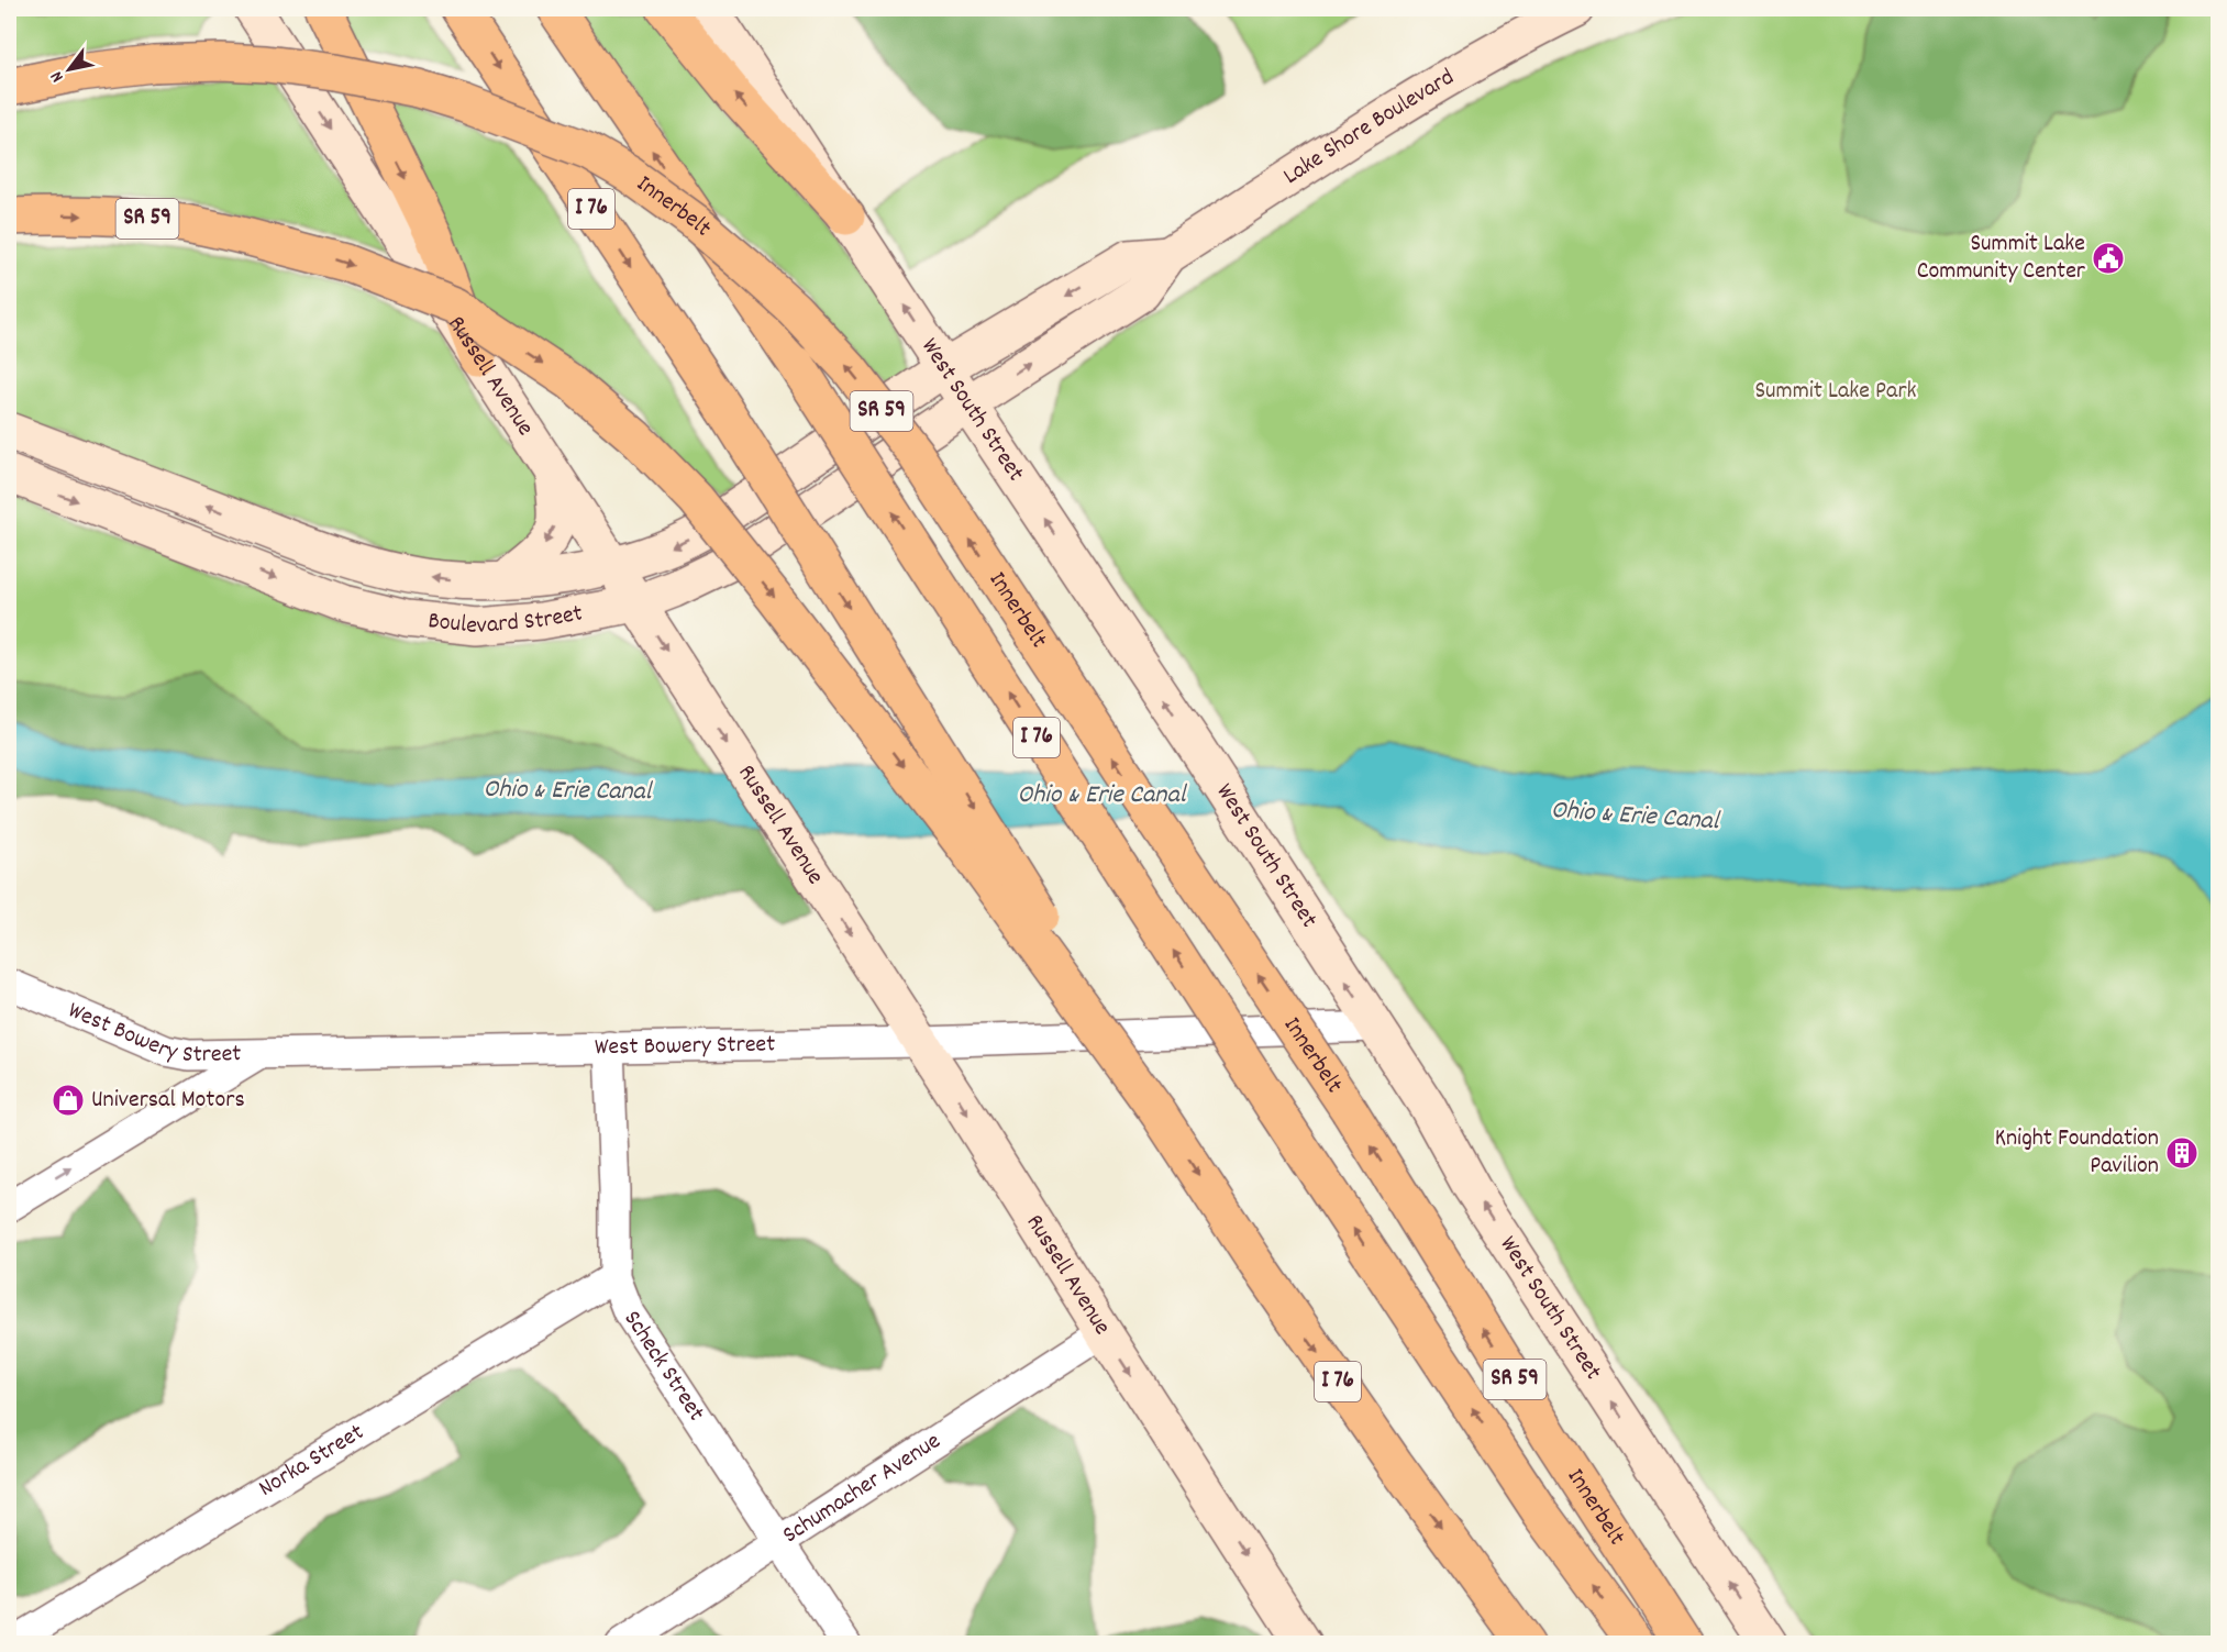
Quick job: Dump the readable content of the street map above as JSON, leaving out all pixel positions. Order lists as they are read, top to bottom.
{
  "streets": {
    "highway": ["Innerbelt", "I 76", "SR 59"],
    "main road": [
      "Lake Shore Boulevard",
      "Russell Avenue",
      "West South Street",
      "Boulevard Street"
    ],
    "street": [
      "West Bowery Street",
      "Scheck Street",
      "Norka Street",
      "Schumacher Avenue"
    ]
  },
  "crossings": [
    ["Lake Shore Boulevard", "West South Street"],
    ["Lake Shore Boulevard", "Boulevard Street"],
    ["I 76", "SR 59"],
    ["Russell Avenue", "Boulevard Street"],
    ["Russell Avenue", "West Bowery Street"],
    ["Russell Avenue", "Schumacher Avenue"],
    ["West South Street", "Boulevard Street"],
    ["West South Street", "West Bowery Street"],
    ["West Bowery Street", "Scheck Street"],
    ["Scheck Street", "Norka Street"],
    ["Scheck Street", "Schumacher Avenue"]
  ],
  "one_way": ["Russell Avenue", "West South Street"],
  "water": ["Ohio & Erie Canal"],
  "parks": ["Summit Lake Park"],
  "places": {
    "public building": ["Summit Lake Community Center"],
    "shop": ["Universal Motors"],
    "building": ["Knight Foundation Pavilion"]
  },
  "north": "bottom left"
}
